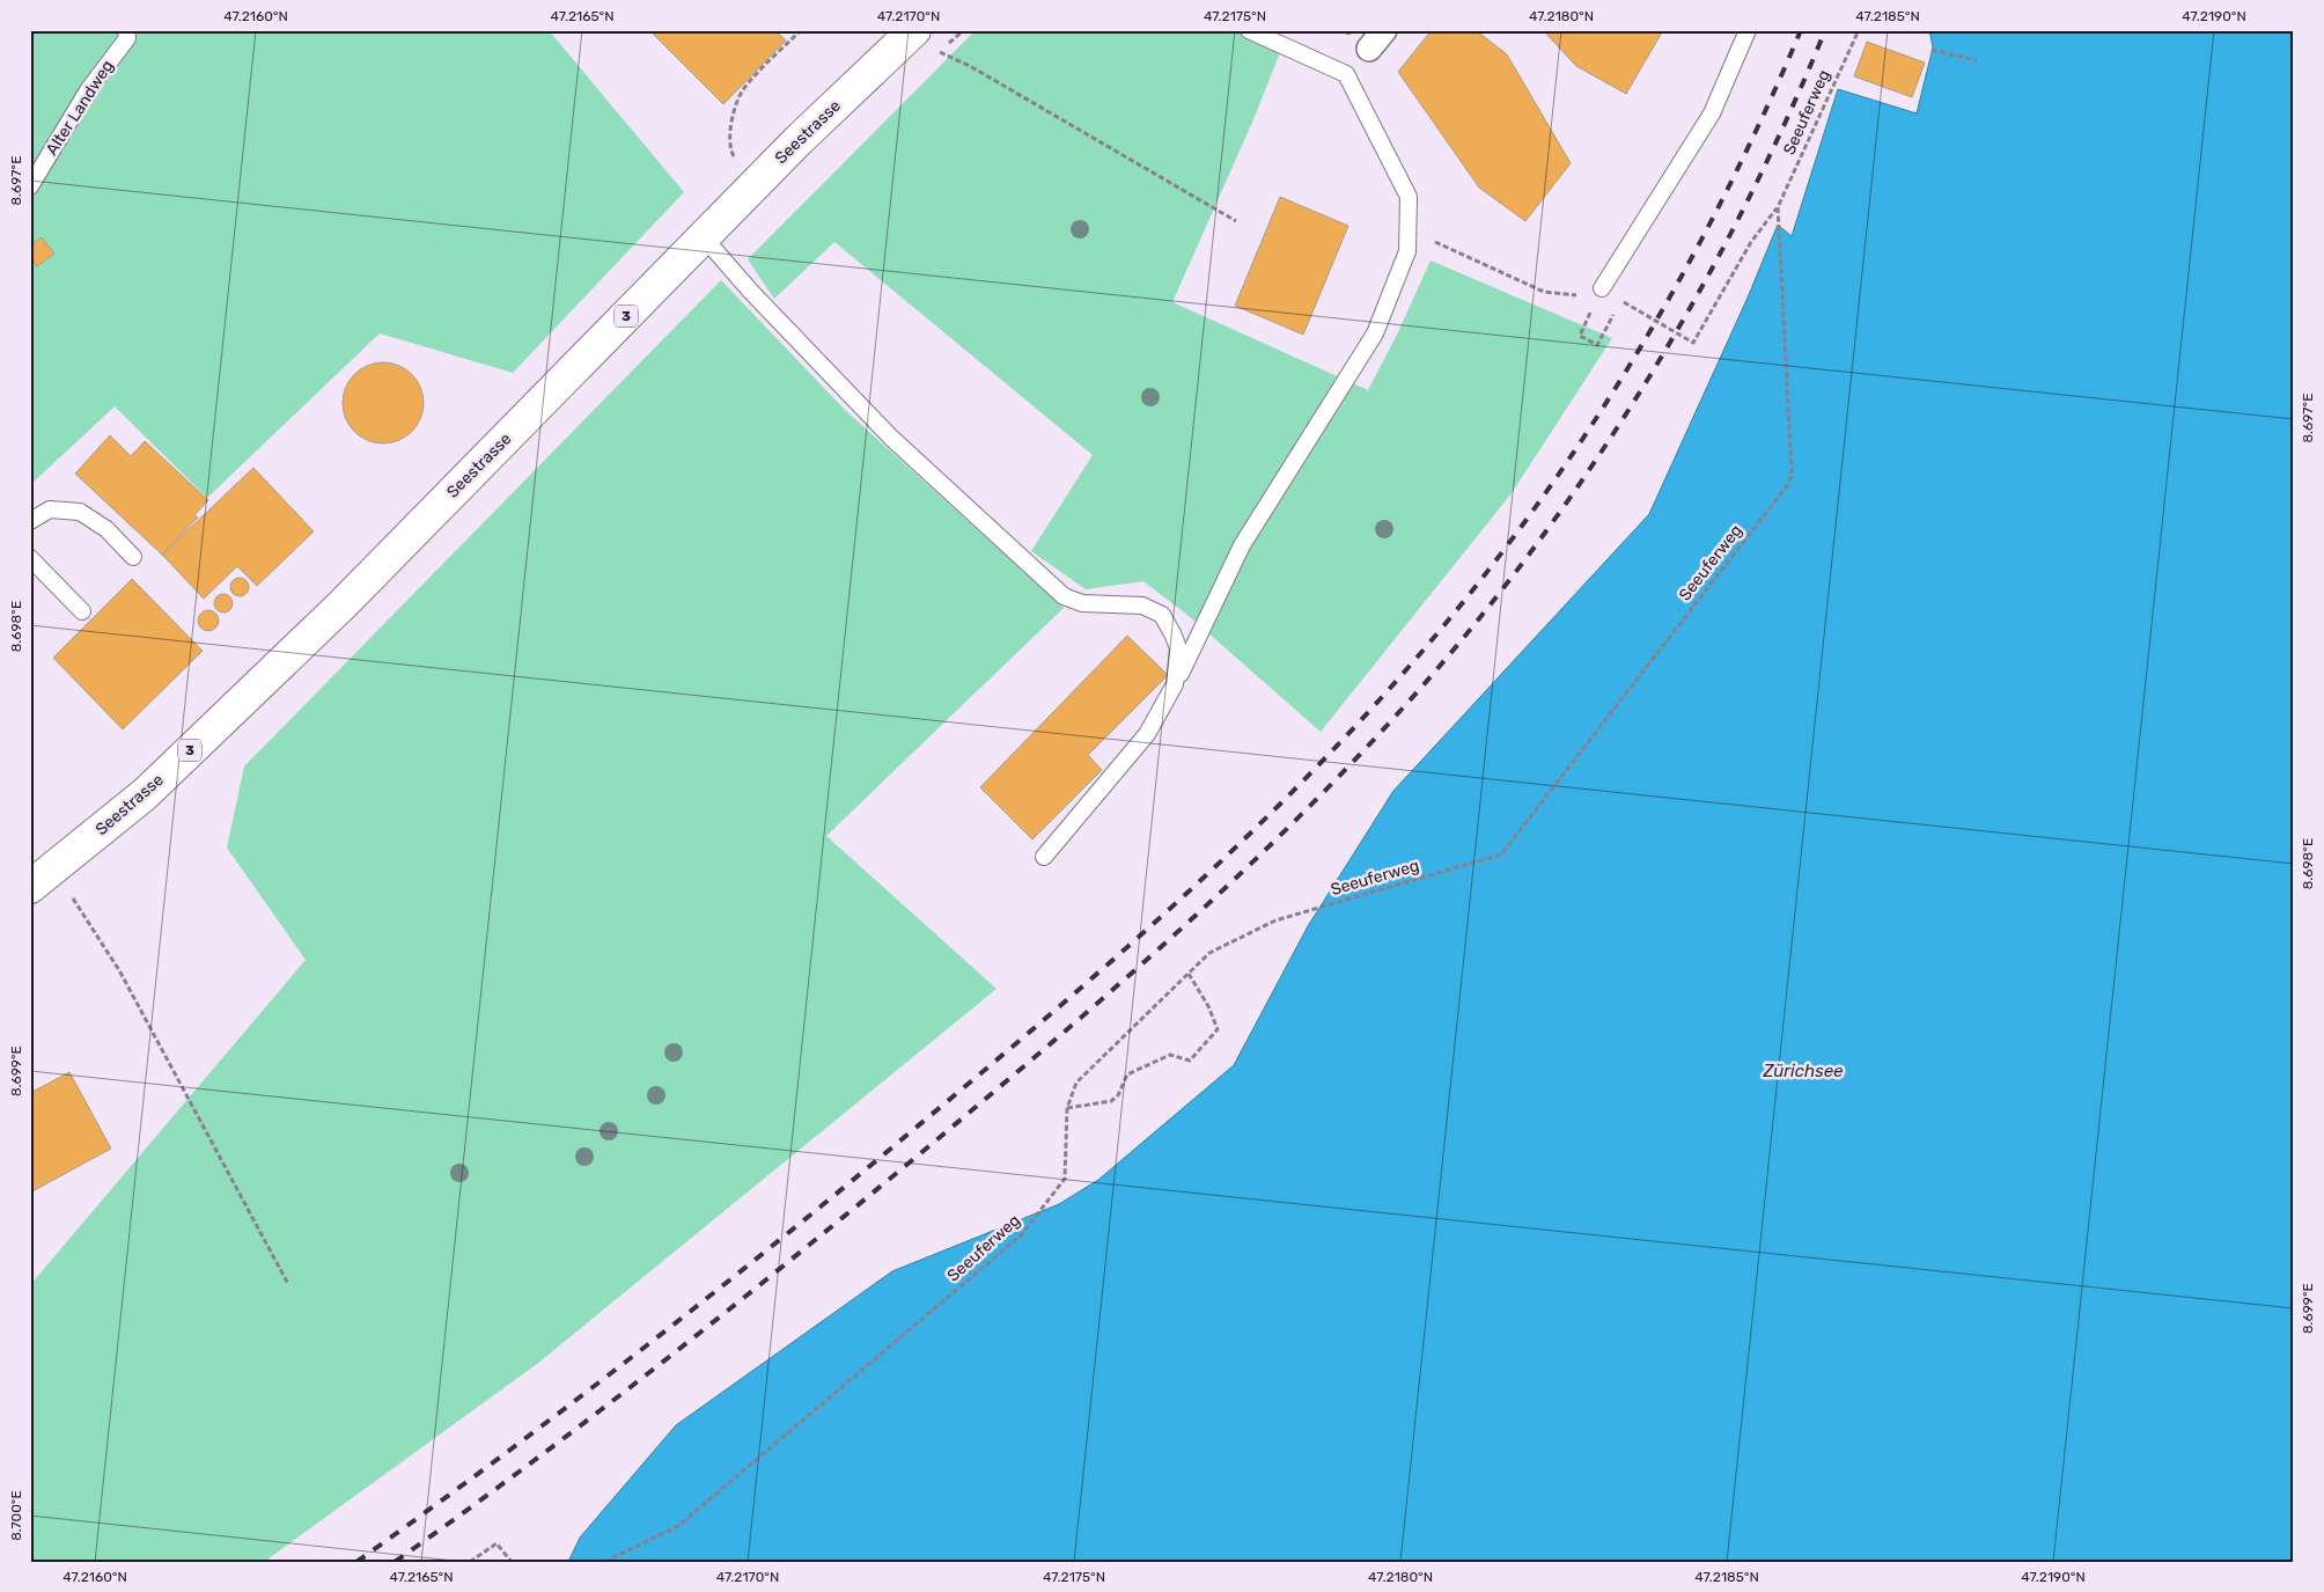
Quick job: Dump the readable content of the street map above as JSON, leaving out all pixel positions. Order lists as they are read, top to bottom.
{
  "streets": {
    "main road": ["Seestrasse", "3"],
    "lane": ["Alter Landweg"],
    "path": ["Seeuferweg"]
  },
  "water": ["Zürichsee"],
  "coordinates": [
    "47.2160°N",
    "47.2165°N",
    "47.2170°N",
    "47.2175°N",
    "47.2180°N",
    "47.2185°N",
    "47.2190°N",
    "8.697°E",
    "8.698°E",
    "8.699°E",
    "8.700°E"
  ]
}
